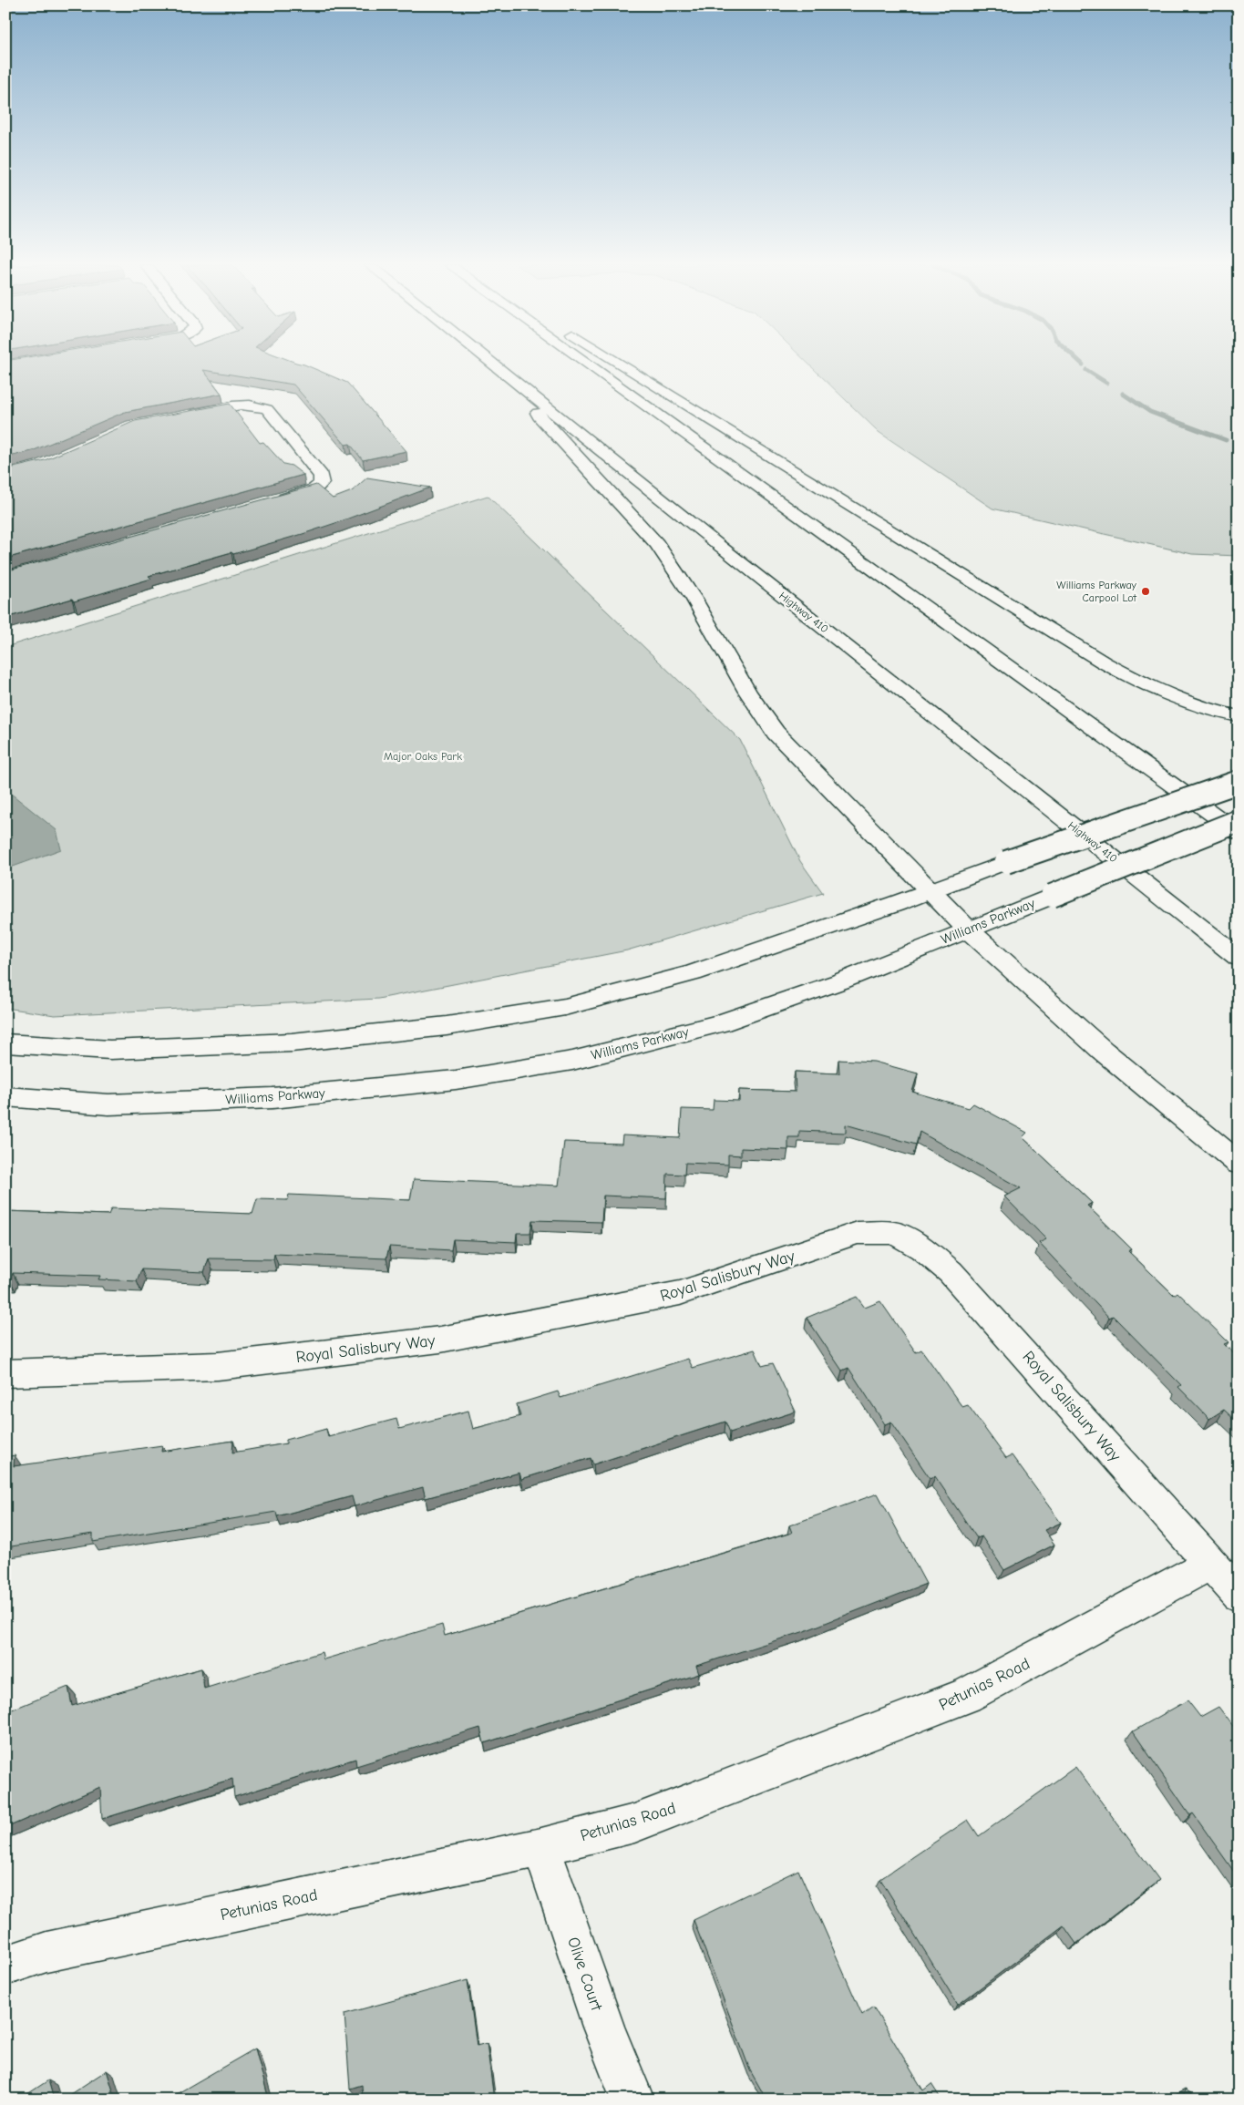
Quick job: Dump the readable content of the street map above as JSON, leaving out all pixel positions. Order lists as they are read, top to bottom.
{
  "streets": {
    "main road": [
      "Highway 410",
      "Williams Parkway",
      "Royal Salisbury Way",
      "Petunias Road",
      "Olive Court"
    ]
  },
  "crossings": [
    ["Royal Salisbury Way", "Petunias Road"],
    ["Petunias Road", "Olive Court"]
  ],
  "parks": ["Major Oaks Park"],
  "places": ["Williams Parkway Carpool Lot"]
}
